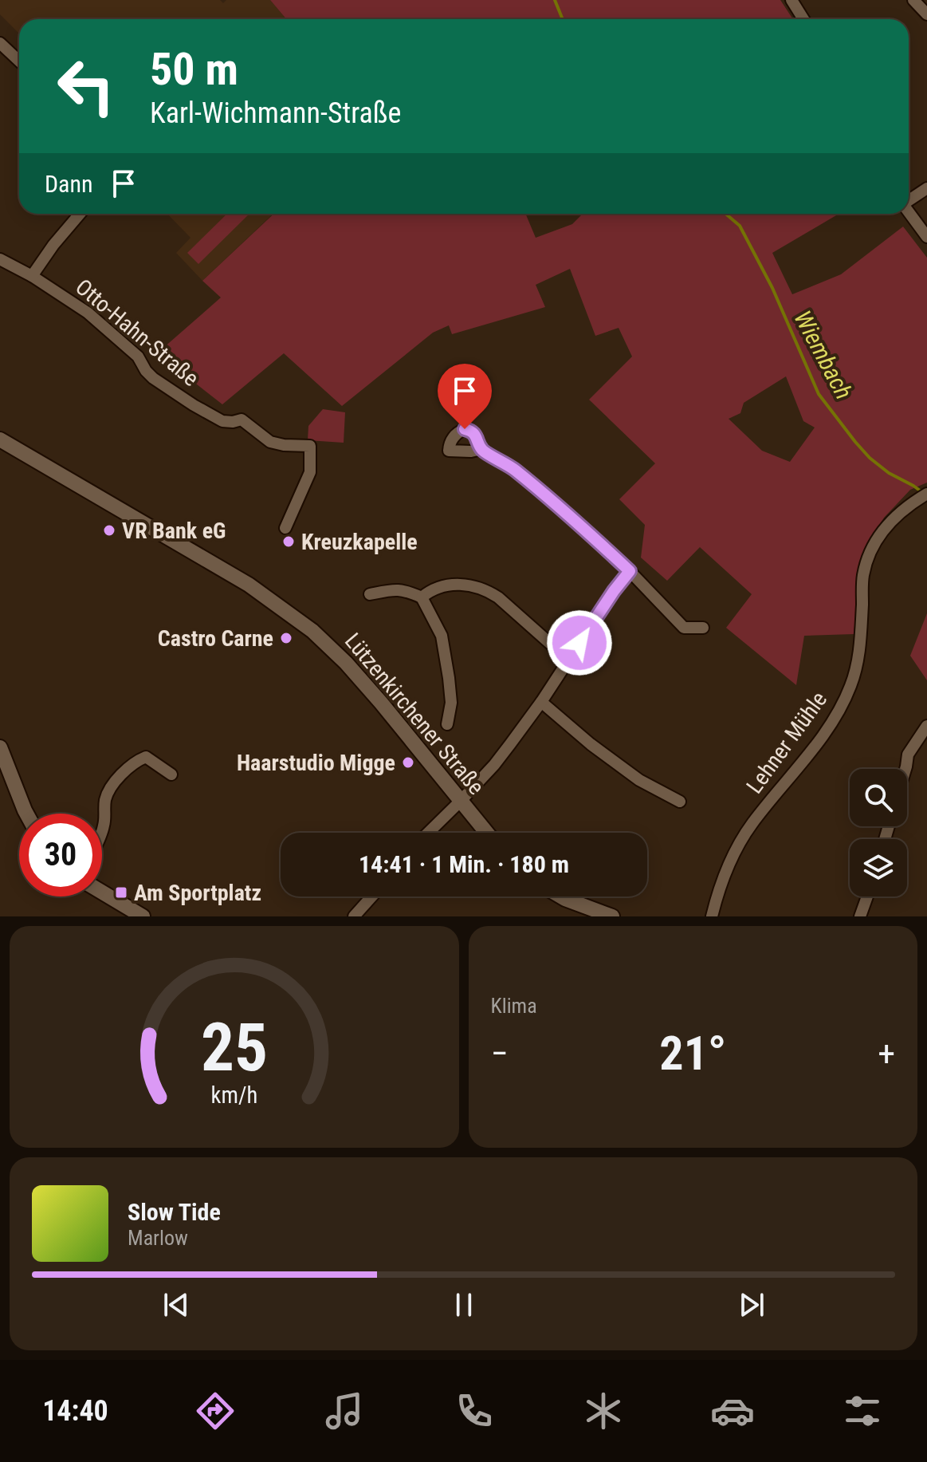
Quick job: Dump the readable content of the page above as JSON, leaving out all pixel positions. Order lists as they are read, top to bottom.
{
  "streets": {
    "main road": ["Lützenkirchener Straße"],
    "street": ["Otto-Hahn-Straße", "Lehner Mühle"]
  },
  "water": ["Wiembach"],
  "places": {
    "other": [
      "VR Bank eG",
      "Kreuzkapelle",
      "Castro Carne",
      "Haarstudio Migge"
    ],
    "transit": ["Am Sportplatz"]
  },
  "page": {
    "turn": ["50 m", "Karl-Wichmann-Straße"],
    "then": "Dann",
    "limit": "30",
    "trip": "14:41 · 1 Min. · 180 m",
    "tile": "Klima",
    "heat": ["−", "21°", "+"],
    "song": ["Slow Tide", "Marlow"],
    "tabs": "14:40",
    "gauge": ["25", "km/h"]
  }
}
